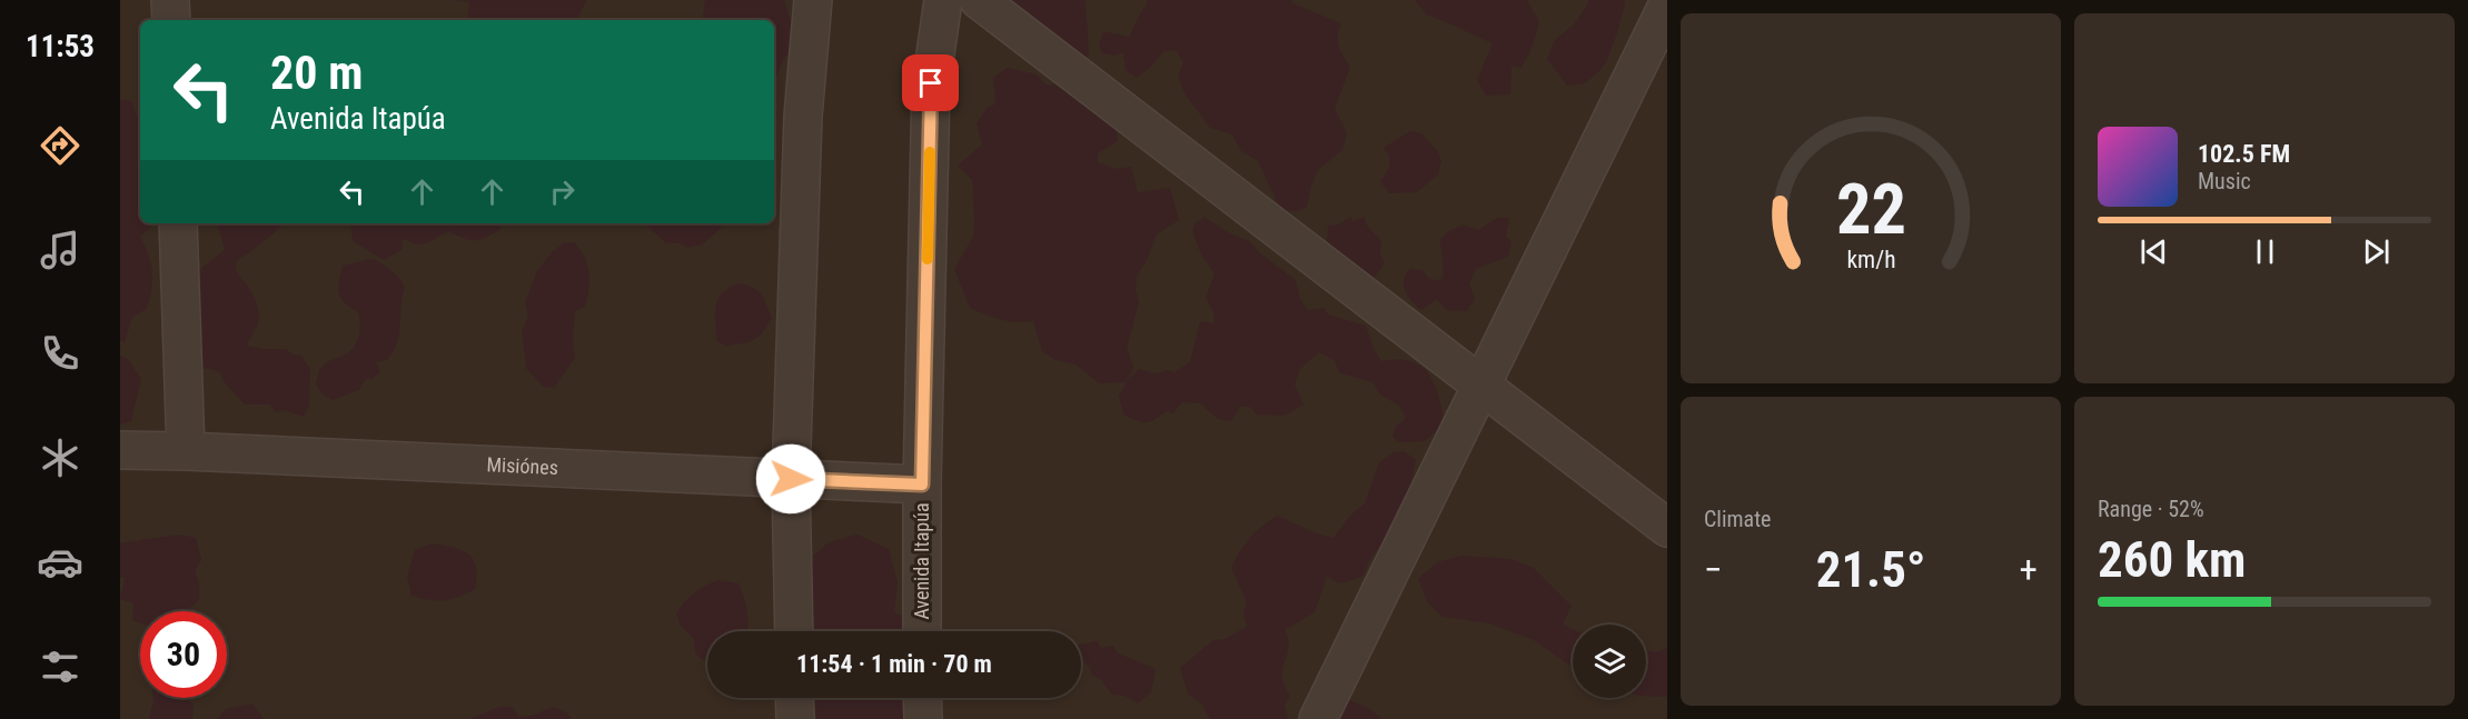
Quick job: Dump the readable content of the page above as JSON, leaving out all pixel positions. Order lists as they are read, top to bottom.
{
  "streets": {
    "street": ["Misiónes", "Avenida Itapúa"]
  },
  "crossings": [
    ["Misiónes", "Avenida Itapúa"]
  ],
  "page": {
    "tabs": "11:53",
    "turn": ["20 m", "Avenida Itapúa"],
    "song": ["102.5 FM", "Music"],
    "tile": [
      "Climate",
      ["Range · 52%", "260 km"]
    ],
    "heat": ["−", "21.5°", "+"],
    "limit": "30",
    "trip": "11:54 · 1 min · 70 m",
    "gauge": ["22", "km/h"]
  }
}
